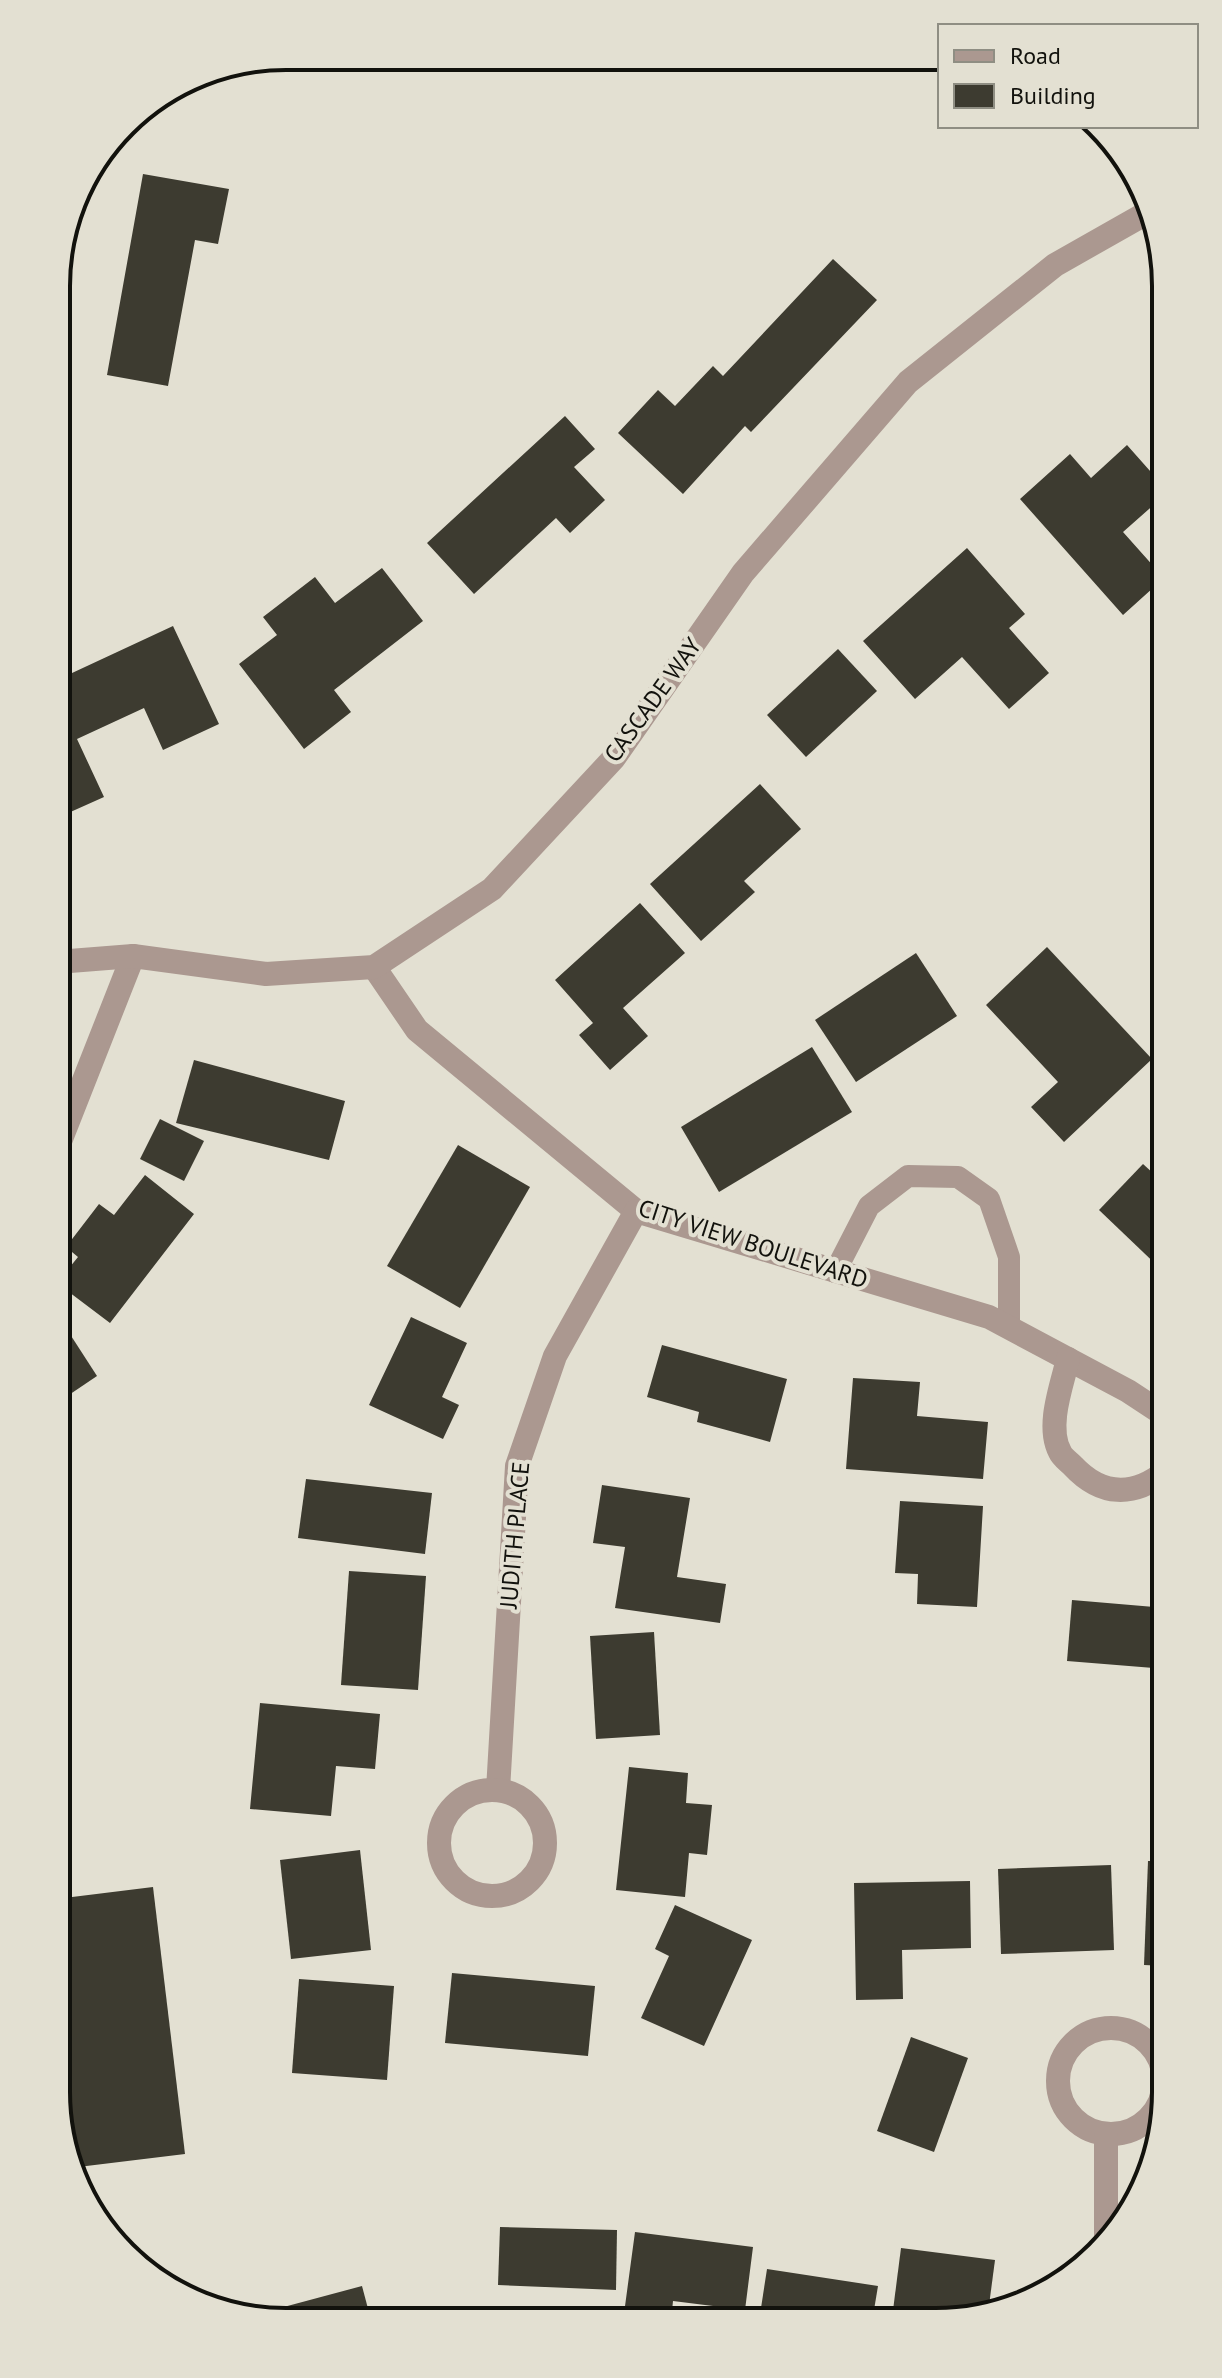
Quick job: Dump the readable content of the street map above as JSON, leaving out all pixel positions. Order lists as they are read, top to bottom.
{
  "streets": {
    "street": ["CASCADE WAY", "CITY VIEW BOULEVARD", "JUDITH PLACE"]
  },
  "crossings": [
    ["CASCADE WAY", "CITY VIEW BOULEVARD"],
    ["CITY VIEW BOULEVARD", "JUDITH PLACE"]
  ],
  "legend": ["Road", "Building"]
}
